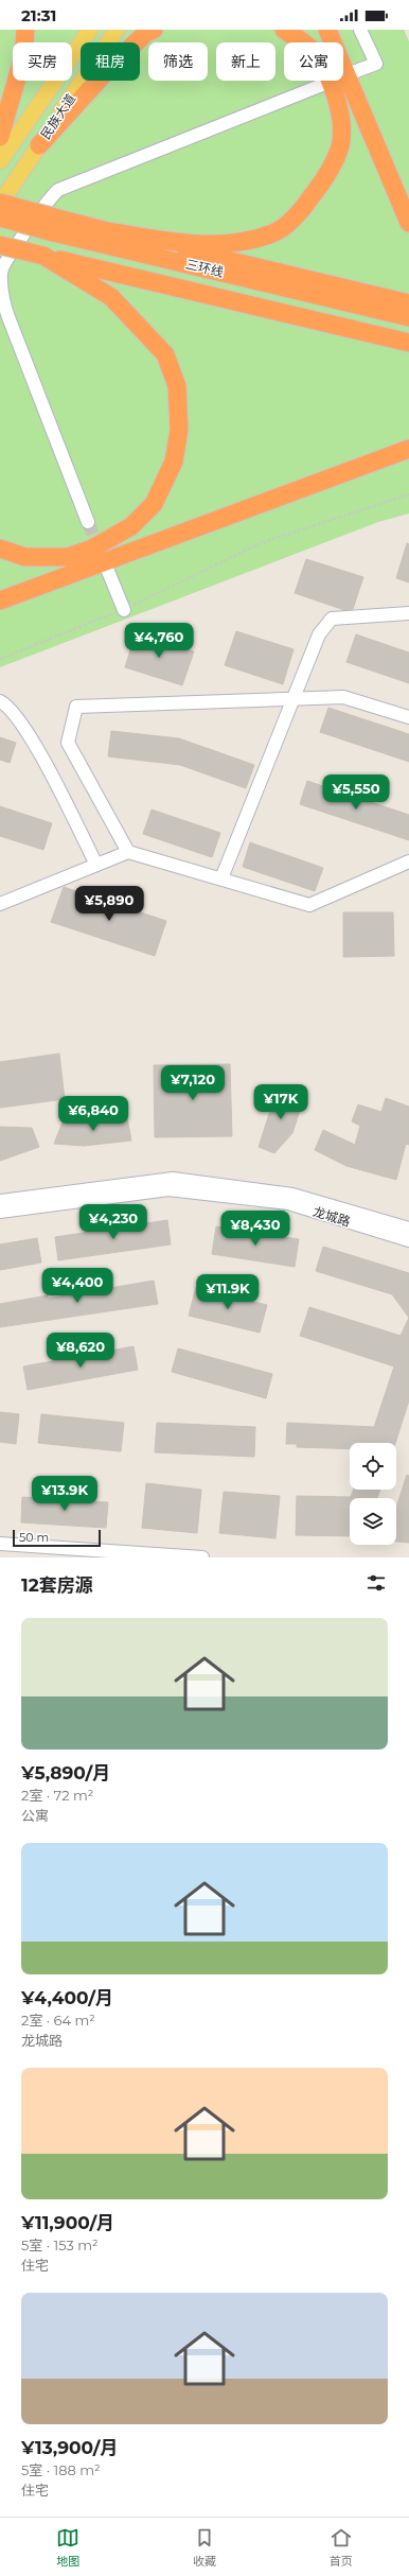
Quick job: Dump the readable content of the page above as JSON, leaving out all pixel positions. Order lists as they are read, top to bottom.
{
  "streets": {
    "highway": ["三环线"],
    "main road": ["民族大道"],
    "street": ["龙城路"]
  },
  "scale_bar": "50 m",
  "page": {
    "status": "21:31",
    "chip": [
      "买房",
      "租房",
      "筛选",
      "新上",
      "公寓"
    ],
    "price": [
      "¥4,760",
      "¥5,550",
      "¥5,890",
      "¥7,120",
      "¥17K",
      "¥6,840",
      "¥4,230",
      "¥8,430",
      "¥4,400",
      "¥11.9K",
      "¥8,620",
      "¥13.9K"
    ],
    "scale": "50 m",
    "heading": "12套房源",
    "list": [
      {
        "name": "¥5,890/月",
        "note": "2室 · 72 m² · 公寓"
      },
      {
        "name": "¥4,400/月",
        "note": "2室 · 64 m² · 龙城路"
      },
      {
        "name": "¥11,900/月",
        "note": "5室 · 153 m² · 住宅"
      },
      {
        "name": "¥13,900/月",
        "note": "5室 · 188 m² · 住宅"
      }
    ],
    "tabs": ["地图", "收藏", "首页"]
  }
}
